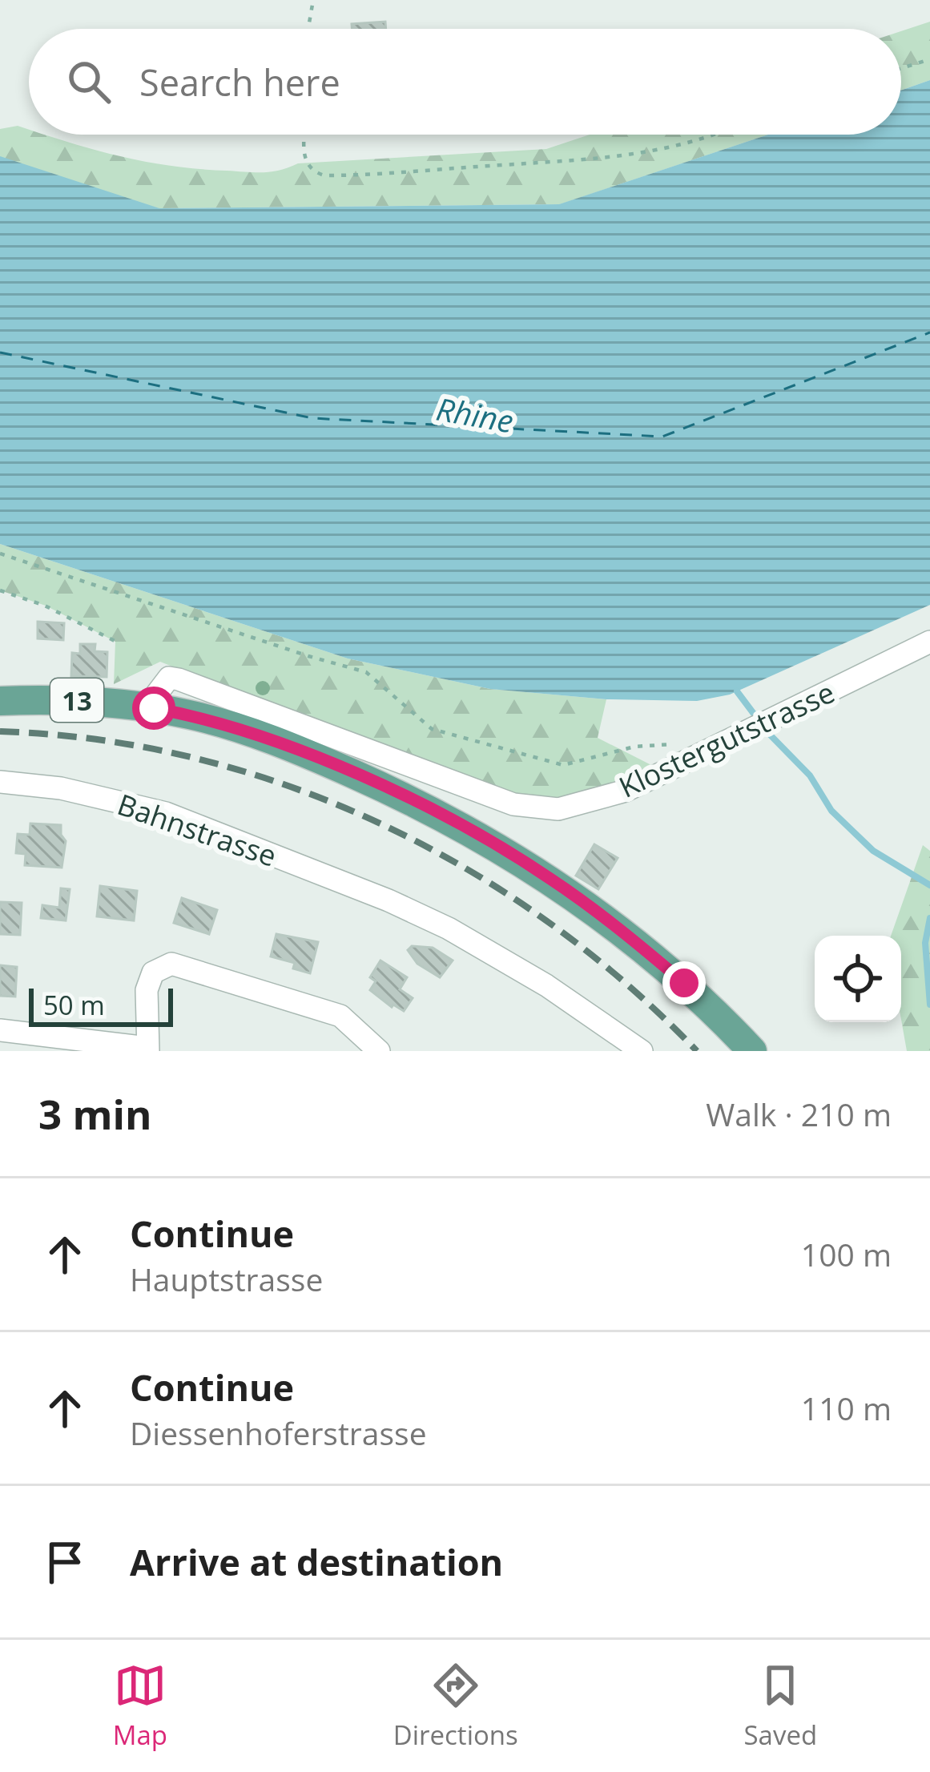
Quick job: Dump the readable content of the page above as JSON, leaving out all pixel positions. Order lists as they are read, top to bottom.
{
  "streets": {
    "main road": ["13"],
    "street": ["Klostergutstrasse", "Bahnstrasse"]
  },
  "crossings": [
    ["13", "Klostergutstrasse"]
  ],
  "water": ["Rhine"],
  "scale_bar": "50 m",
  "page": {
    "search": "Search here",
    "scale": "50 m",
    "heading": ["3 min", "Walk · 210 m"],
    "list": [
      ["Continue", "Hauptstrasse", "100 m"],
      ["Continue", "Diessenhoferstrasse", "110 m"],
      "Arrive at destination"
    ],
    "nav": ["Map", "Directions", "Saved"]
  }
}
